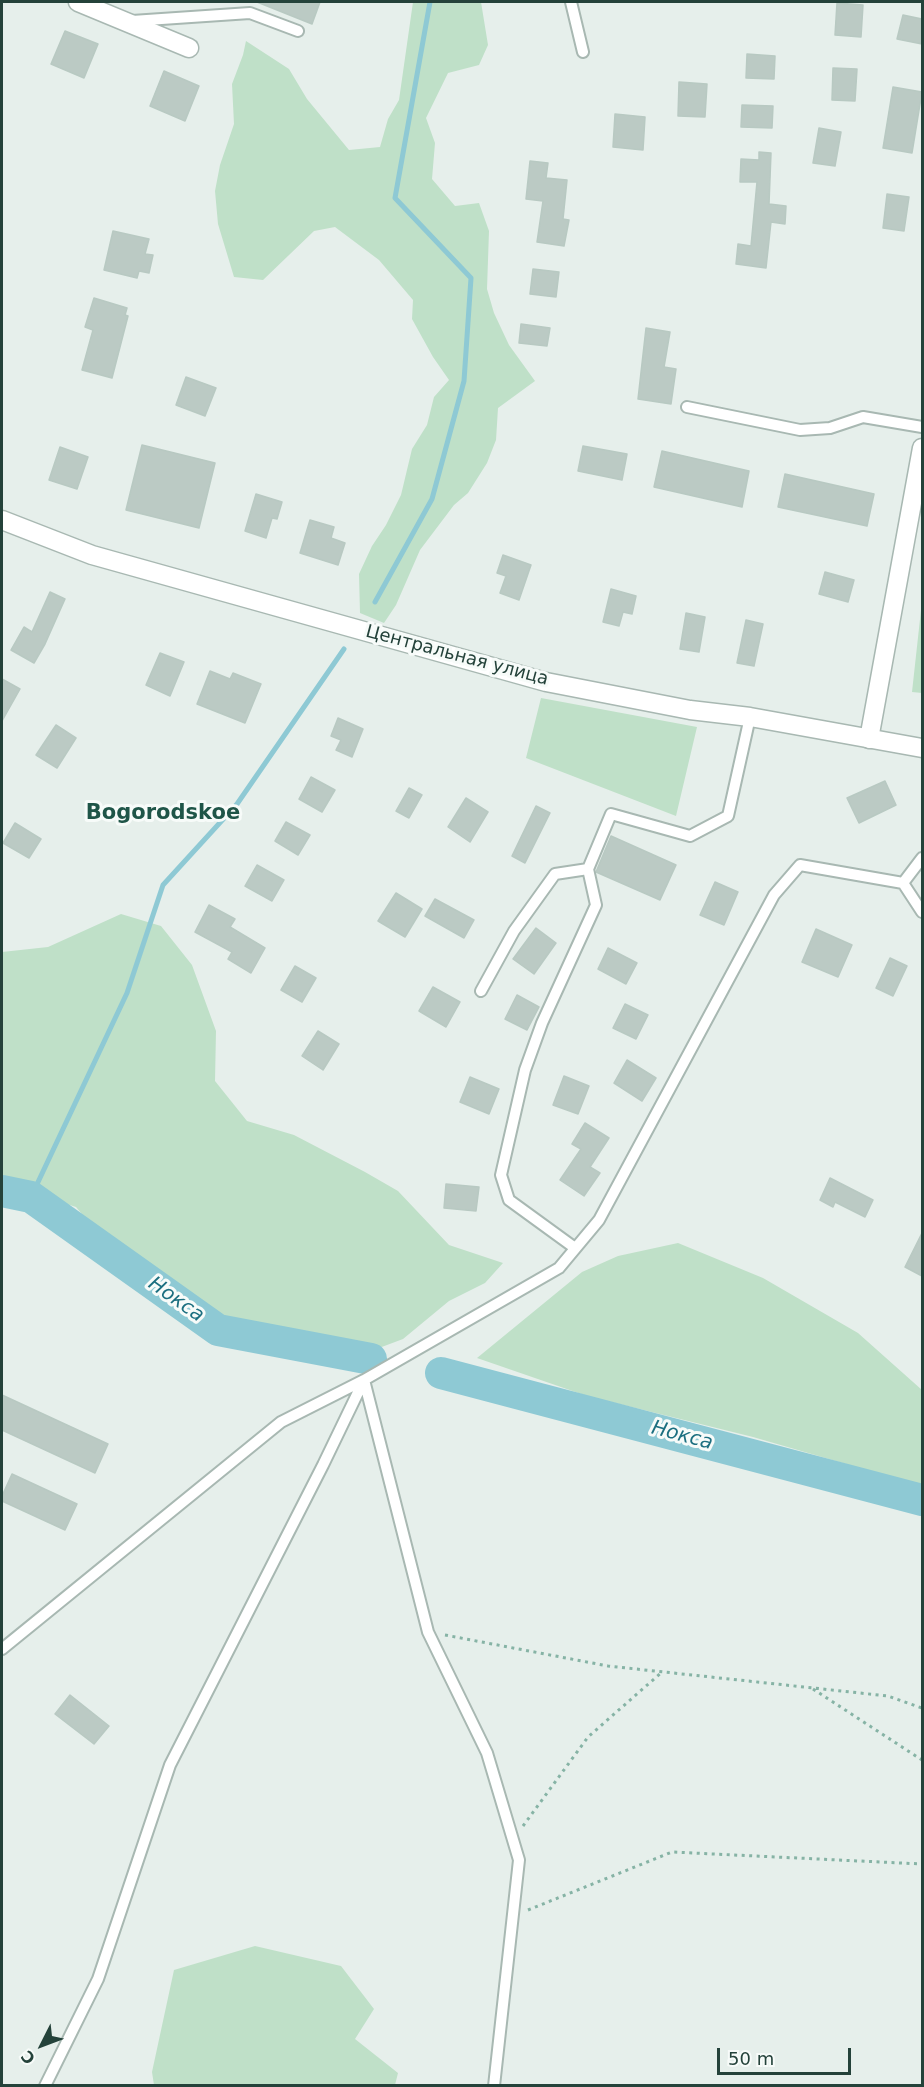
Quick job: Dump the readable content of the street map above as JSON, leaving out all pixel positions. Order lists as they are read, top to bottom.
{
  "streets": {
    "street": ["Центральная улица"]
  },
  "districts": ["Bogorodskoe"],
  "water": ["Нокса"],
  "scale_bar": "50 m",
  "north": "bottom left"
}
